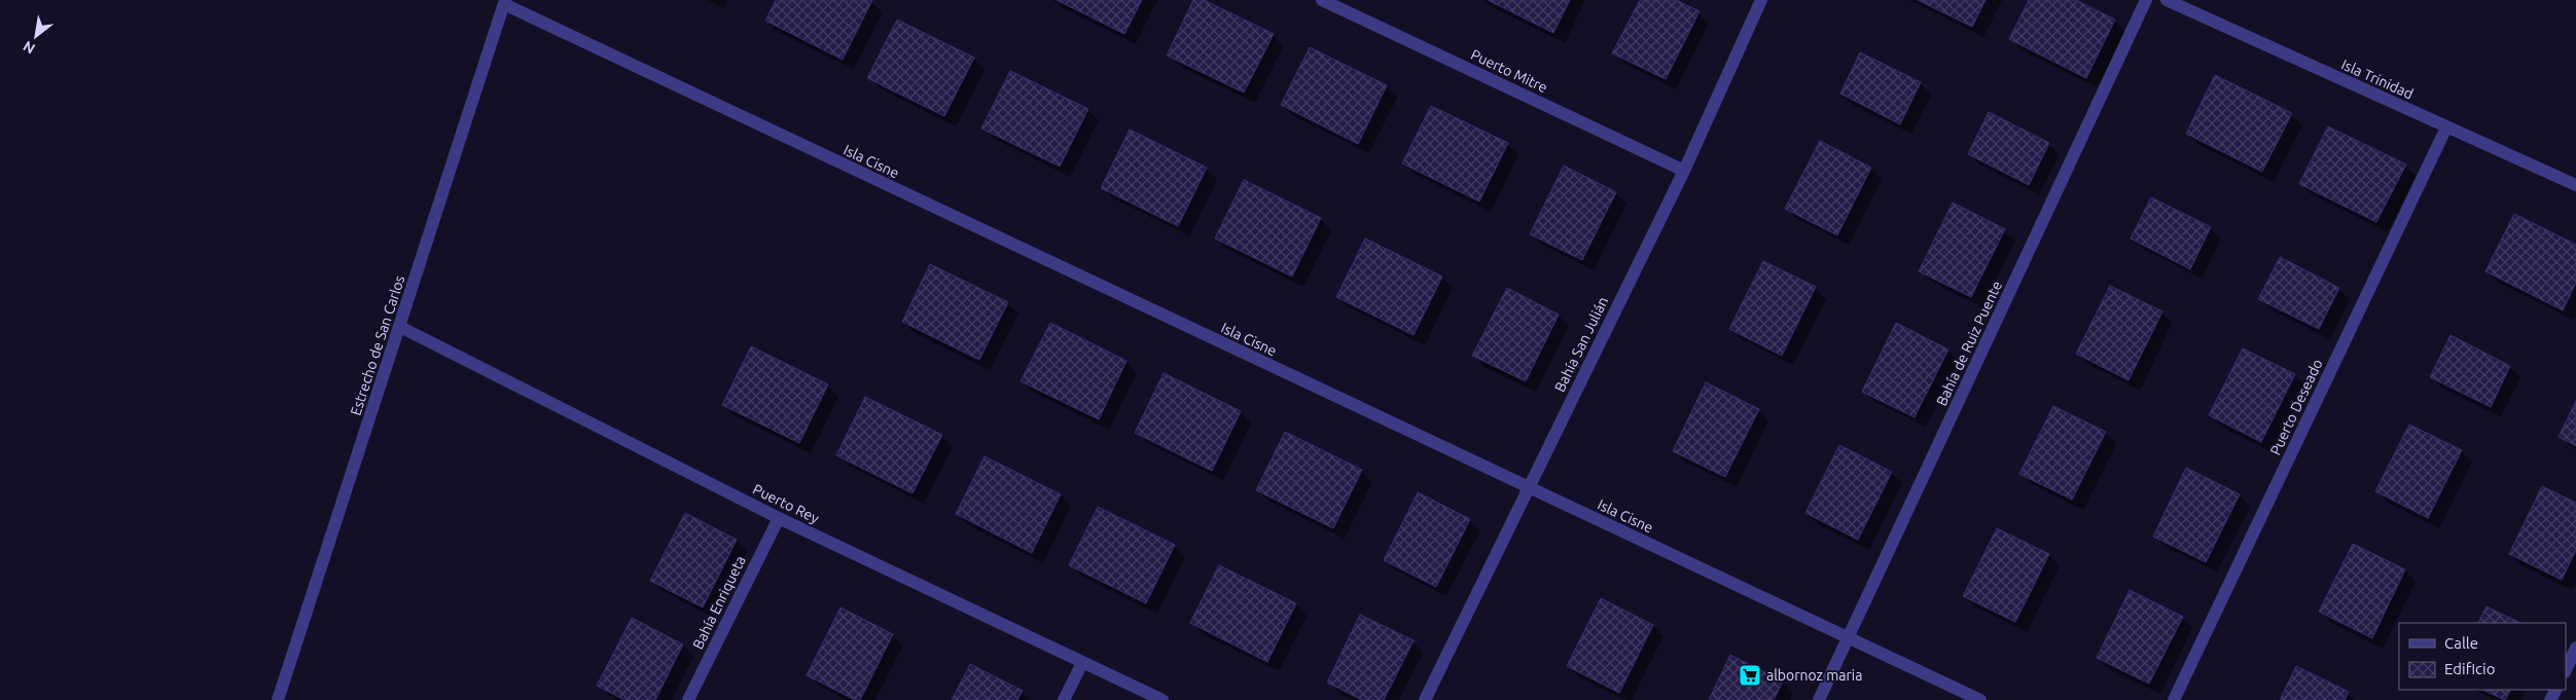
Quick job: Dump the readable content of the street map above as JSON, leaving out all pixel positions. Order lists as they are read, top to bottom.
{
  "streets": {
    "street": [
      "Puerto Mitre",
      "Isla Trinidad",
      "Isla Cisne",
      "Bahía de Ruiz Puente",
      "Bahía San Julián",
      "Estrecho de San Carlos",
      "Puerto Deseado",
      "Puerto Rey",
      "Bahía Enriqueta"
    ]
  },
  "crossings": [
    ["Puerto Mitre", "Bahía San Julián"],
    ["Isla Trinidad", "Puerto Deseado"],
    ["Isla Cisne", "Bahía de Ruiz Puente"],
    ["Isla Cisne", "Bahía San Julián"],
    ["Isla Cisne", "Estrecho de San Carlos"],
    ["Estrecho de San Carlos", "Puerto Rey"],
    ["Puerto Rey", "Bahía Enriqueta"]
  ],
  "places": {
    "supermarket": ["albornoz maria"]
  },
  "legend": ["Calle", "Edificio"],
  "north": "bottom left"
}
